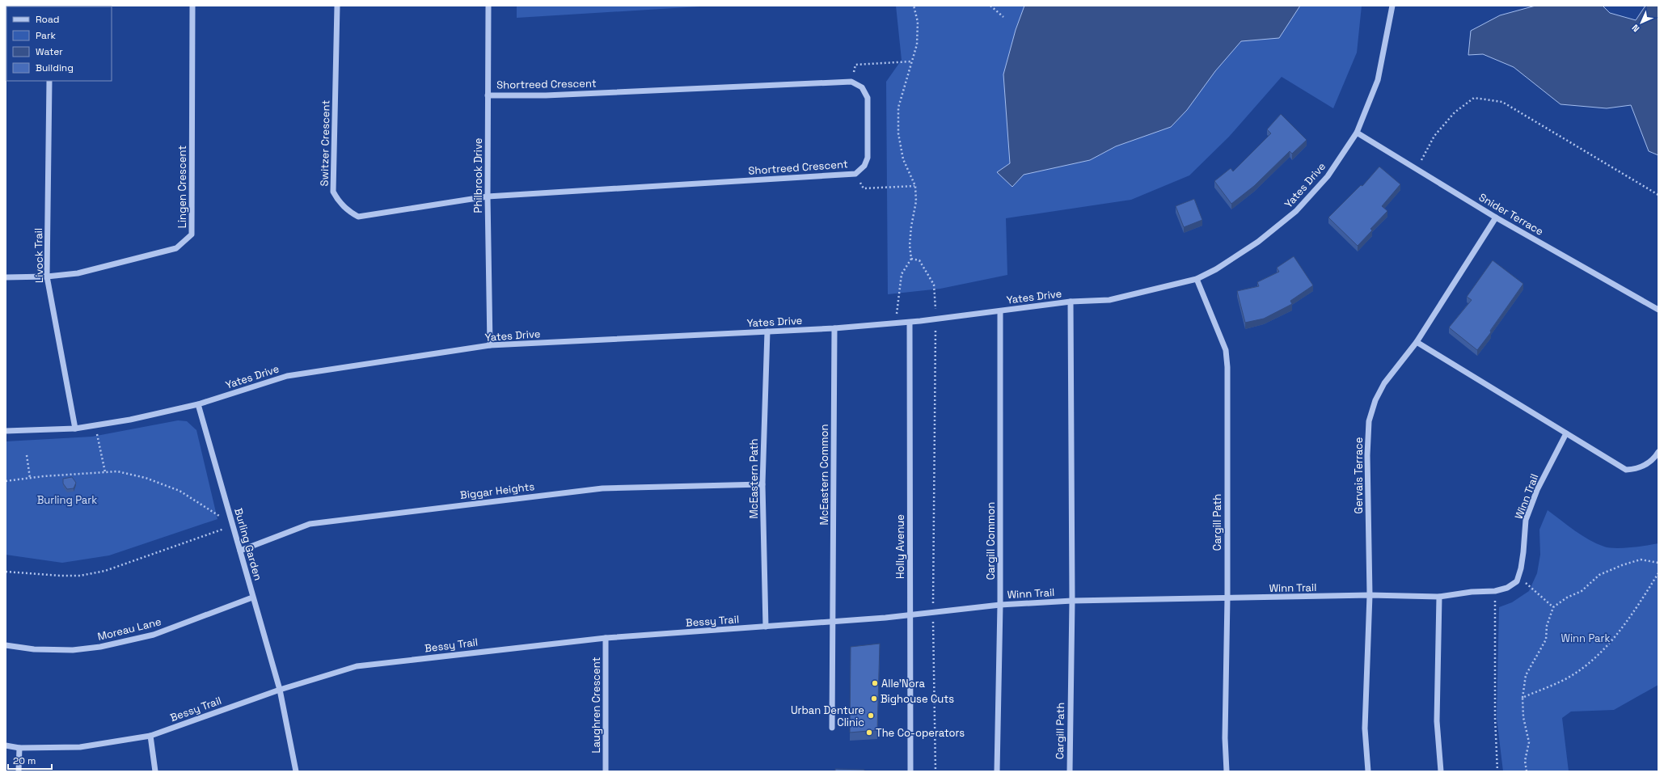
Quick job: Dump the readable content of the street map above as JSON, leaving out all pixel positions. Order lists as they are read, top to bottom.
{
  "streets": {
    "street": [
      "Shortreed Crescent",
      "Switzer Crescent",
      "Philbrook Drive",
      "Yates Drive",
      "Lingen Crescent",
      "Snider Terrace",
      "Livock Trail",
      "McEastern Common",
      "Gervais Terrace",
      "McEastern Path",
      "Biggar Heights",
      "Winn Trail",
      "Cargill Path",
      "Cargill Common",
      "Burling Garden",
      "Holly Avenue",
      "Bessy Trail",
      "Moreau Lane",
      "Laughren Crescent"
    ]
  },
  "crossings": [
    ["Shortreed Crescent", "Switzer Crescent"],
    ["Shortreed Crescent", "Philbrook Drive"],
    ["Switzer Crescent", "Philbrook Drive"],
    ["Philbrook Drive", "Yates Drive"],
    ["Yates Drive", "Snider Terrace"],
    ["Yates Drive", "Livock Trail"],
    ["Yates Drive", "McEastern Common"],
    ["Yates Drive", "McEastern Path"],
    ["Yates Drive", "Cargill Path"],
    ["Yates Drive", "Cargill Common"],
    ["Yates Drive", "Burling Garden"],
    ["Yates Drive", "Holly Avenue"],
    ["Lingen Crescent", "Livock Trail"],
    ["Snider Terrace", "Gervais Terrace"],
    ["McEastern Common", "Bessy Trail"],
    ["Gervais Terrace", "Winn Trail"],
    ["McEastern Path", "Biggar Heights"],
    ["McEastern Path", "Bessy Trail"],
    ["Biggar Heights", "Burling Garden"],
    ["Winn Trail", "Cargill Path"],
    ["Winn Trail", "Cargill Common"],
    ["Winn Trail", "Holly Avenue"],
    ["Winn Trail", "Bessy Trail"],
    ["Burling Garden", "Bessy Trail"],
    ["Burling Garden", "Moreau Lane"],
    ["Holly Avenue", "Bessy Trail"],
    ["Bessy Trail", "Laughren Crescent"]
  ],
  "parks": ["Burling Park", "Winn Park"],
  "places": [
    "Alle'Nora",
    "Bighouse Cuts",
    "Urban Denture Clinic",
    "The Co-operators"
  ],
  "legend": [
    "Road",
    "Park",
    "Water",
    "Building"
  ],
  "scale_bar": "20 m",
  "north": "bottom left"
}
